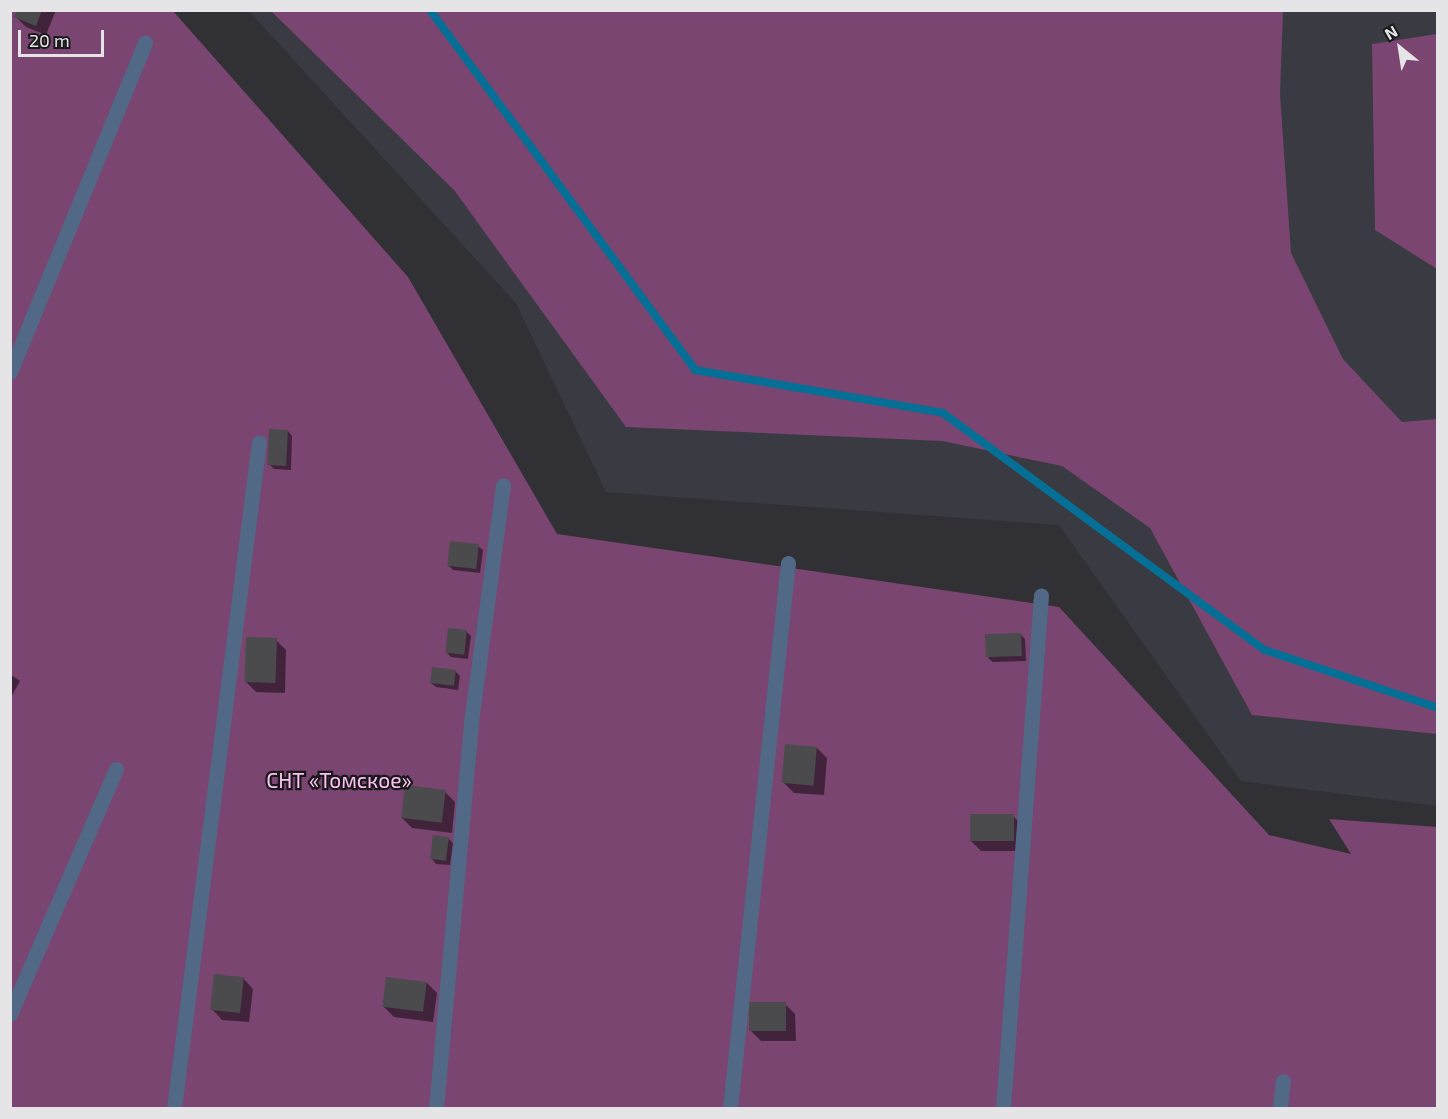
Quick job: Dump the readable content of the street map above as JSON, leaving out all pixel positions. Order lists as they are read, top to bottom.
{
  "parks": ["СНТ «Томское»"],
  "scale_bar": "20 m",
  "north": "top left"
}
